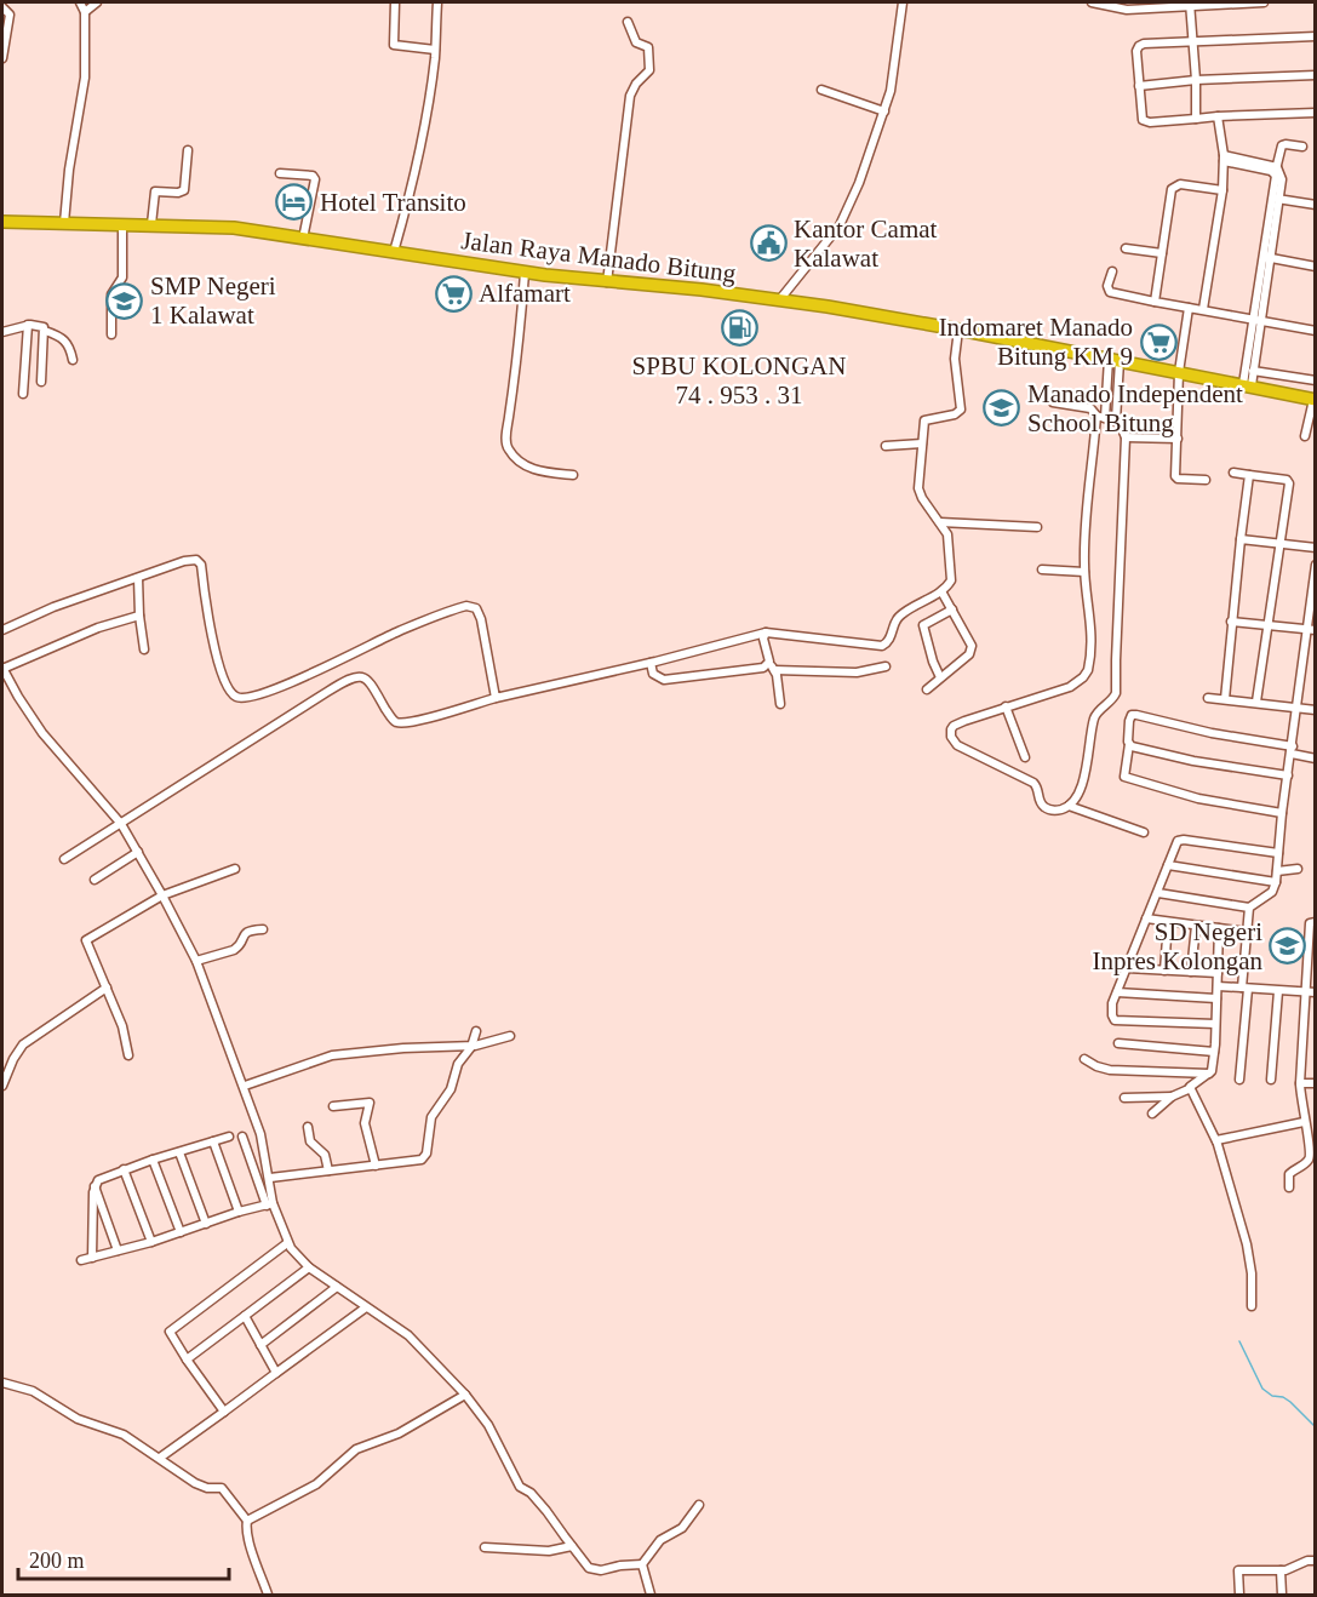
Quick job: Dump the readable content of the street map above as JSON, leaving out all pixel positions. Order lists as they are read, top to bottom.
{
  "streets": {
    "highway": ["Jalan Raya Manado Bitung"]
  },
  "places": {
    "hotel": ["Hotel Transito"],
    "public building": ["Kantor Camat Kalawat"],
    "supermarket": ["Alfamart", "Indomaret Manado Bitung KM 9"],
    "school or university": ["SMP Negeri 1 Kalawat", "Manado Independent School Bitung", "SD Negeri Inpres Kolongan"],
    "fuel station": ["SPBU KOLONGAN 74 . 953 . 31"]
  },
  "scale_bar": "200 m"
}
